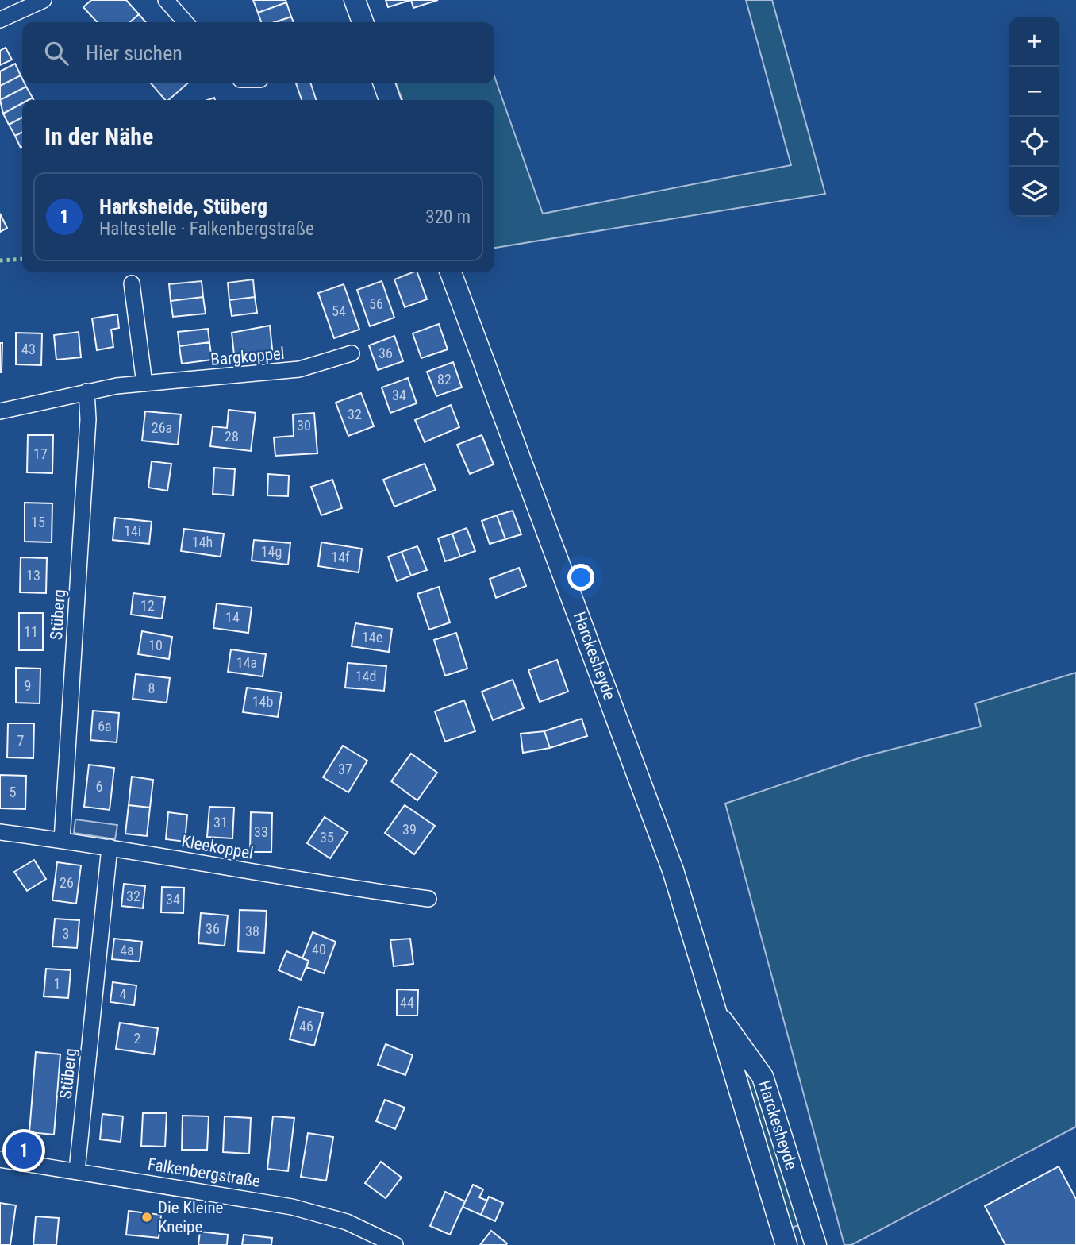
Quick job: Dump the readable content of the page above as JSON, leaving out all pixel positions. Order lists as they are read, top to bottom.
{
  "streets": {
    "main road": ["Harckesheyde"],
    "street": [
      "Bargkoppel",
      "Stüberg",
      "Kleekoppel",
      "Falkenbergstraße"
    ]
  },
  "crossings": [
    ["Bargkoppel", "Stüberg"],
    ["Stüberg", "Kleekoppel"],
    ["Stüberg", "Falkenbergstraße"]
  ],
  "places": ["Die Kleine Kneipe"],
  "house_numbers": [
    "56",
    "54",
    "43",
    "36",
    "82",
    "34",
    "32",
    "30",
    "26a",
    "28",
    "17",
    "15",
    "14i",
    "14h",
    "14g",
    "14f",
    "13",
    "12",
    "14",
    "11",
    "14e",
    "10",
    "14a",
    "14d",
    "9",
    "8",
    "14b",
    "6a",
    "7",
    "37",
    "6",
    "5",
    "31",
    "39",
    "33",
    "35",
    "26",
    "32",
    "34",
    "36",
    "38",
    "3",
    "40",
    "4a",
    "1",
    "4",
    "44",
    "46",
    "2"
  ],
  "page": {
    "map_buttons": ["+", "−"],
    "search": "Hier suchen",
    "heading": "In der Nähe",
    "list": [
      {
        "mark": "1",
        "name": "Harksheide, Stüberg",
        "note": "Haltestelle · Falkenbergstraße",
        "value": "320 m"
      }
    ],
    "pins": "1"
  }
}
